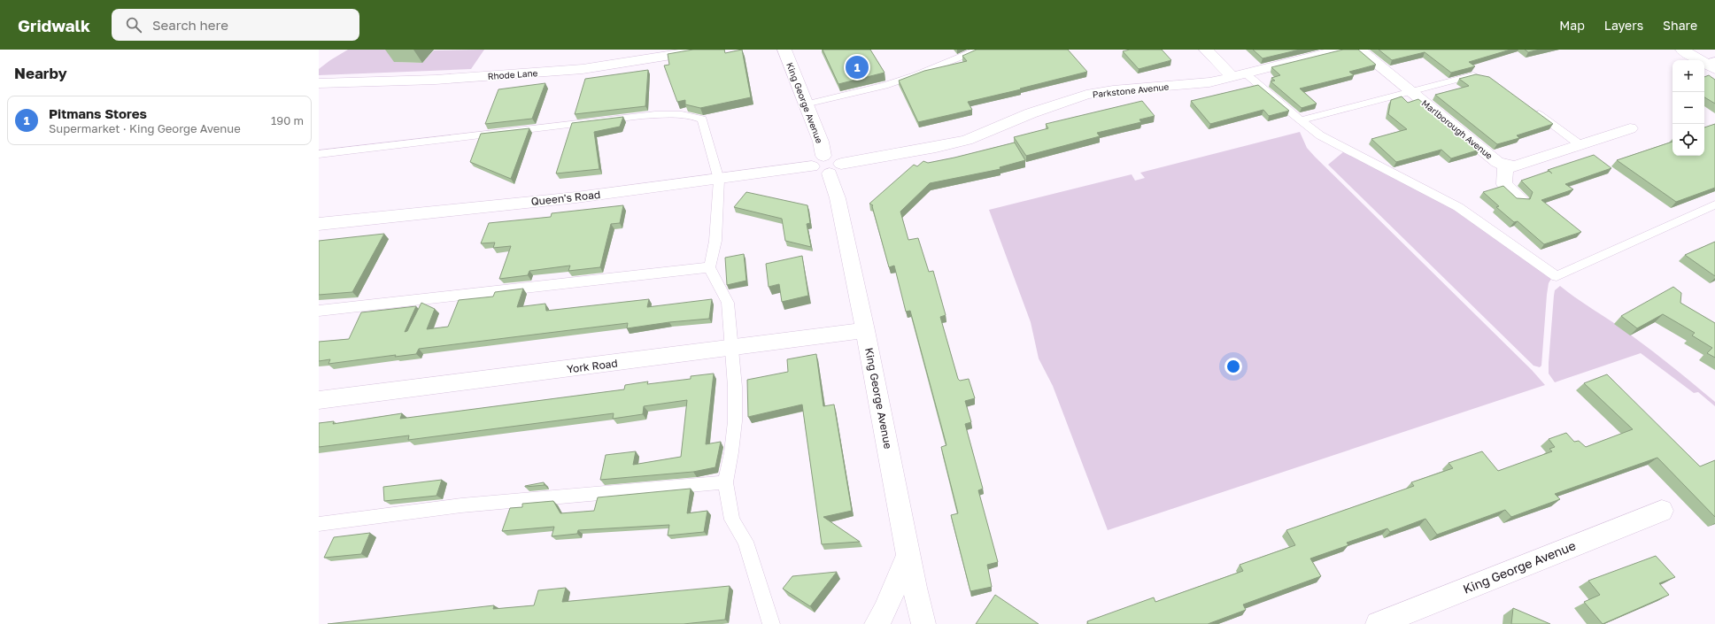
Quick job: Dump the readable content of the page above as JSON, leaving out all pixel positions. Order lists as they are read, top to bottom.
{
  "streets": {
    "street": [
      "Rhode Lane",
      "Parkstone Avenue",
      "King George Avenue",
      "Marlborough Avenue",
      "Queen's Road",
      "York Road"
    ]
  },
  "crossings": [
    ["Parkstone Avenue", "King George Avenue"],
    ["King George Avenue", "Queen's Road"],
    ["King George Avenue", "York Road"]
  ],
  "page": {
    "header": "Gridwalk",
    "search": "Search here",
    "nav": ["Map", "Layers", "Share"],
    "heading": "Nearby",
    "pins": "1",
    "map_buttons": ["+", "−"],
    "list": [
      {
        "mark": "1",
        "name": "Pitmans Stores",
        "note": "Supermarket · King George Avenue",
        "value": "190 m"
      }
    ]
  }
}
